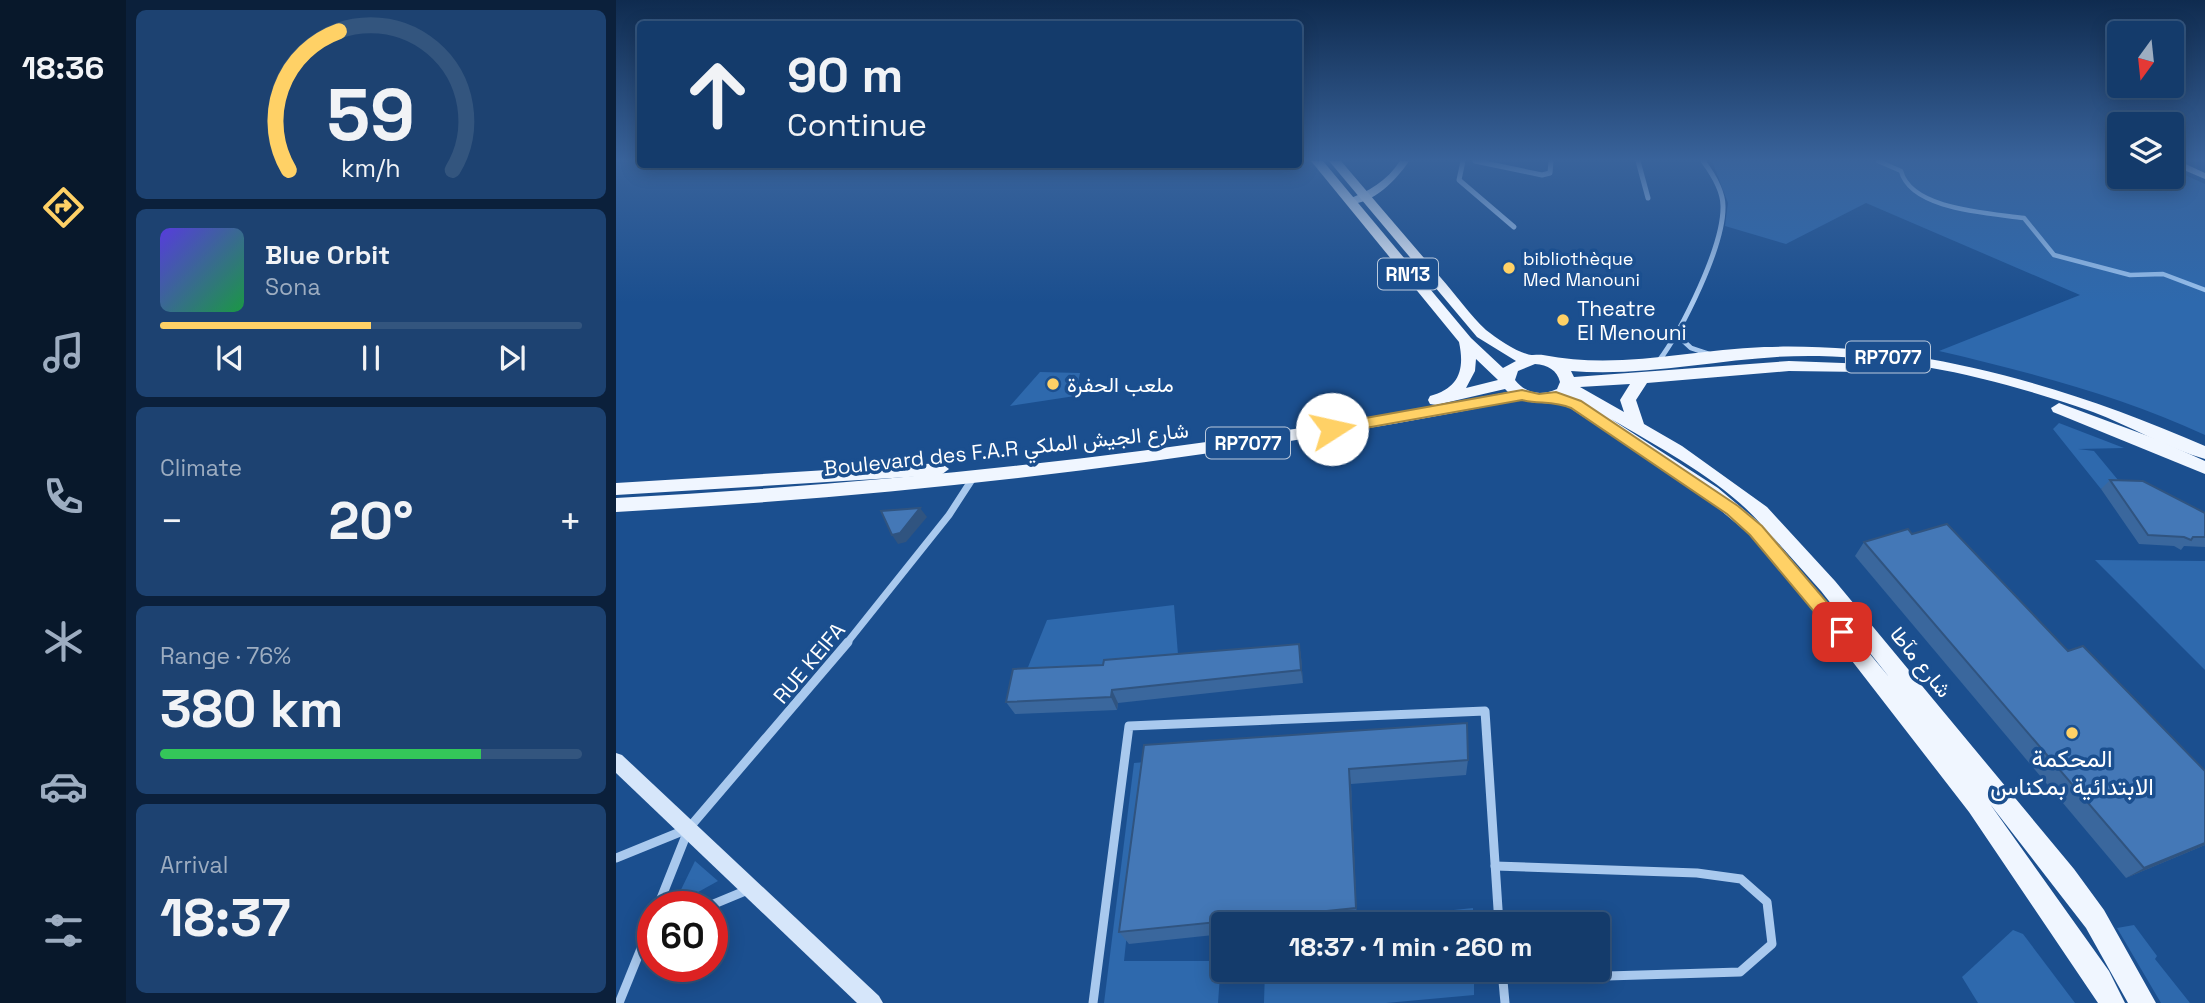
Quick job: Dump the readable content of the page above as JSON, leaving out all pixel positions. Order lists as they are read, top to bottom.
{
  "streets": {
    "main road": [
      "RN13",
      "RP7077",
      "Boulevard des F.A.R شارع الجيش الملكي",
      "شارع مآطا"
    ],
    "street": ["RUE KEIFA"]
  },
  "crossings": [
    ["RN13", "RP7077"],
    ["RN13", "Boulevard des F.A.R شارع الجيش الملكي"],
    ["RN13", "شارع مآطا"],
    ["RP7077", "Boulevard des F.A.R شارع الجيش الملكي"],
    ["RP7077", "شارع مآطا"],
    ["Boulevard des F.A.R شارع الجيش الملكي", "شارع مآطا"],
    ["Boulevard des F.A.R شارع الجيش الملكي", "RUE KEIFA"]
  ],
  "places": [
    "bibliothèque Med Manouni",
    "Theatre El Menouni",
    "ملعب الحفرة",
    "المحكمة الابتدائية بمكناس"
  ],
  "north": "bottom",
  "page": {
    "tabs": "18:36",
    "turn": ["90 m", "Continue"],
    "song": ["Blue Orbit", "Sona"],
    "tile": [
      "Climate",
      ["Range · 76%", "380 km"],
      ["Arrival", "18:37"]
    ],
    "heat": ["−", "20°", "+"],
    "limit": "60",
    "trip": "18:37 · 1 min · 260 m",
    "gauge": ["59", "km/h"]
  }
}
